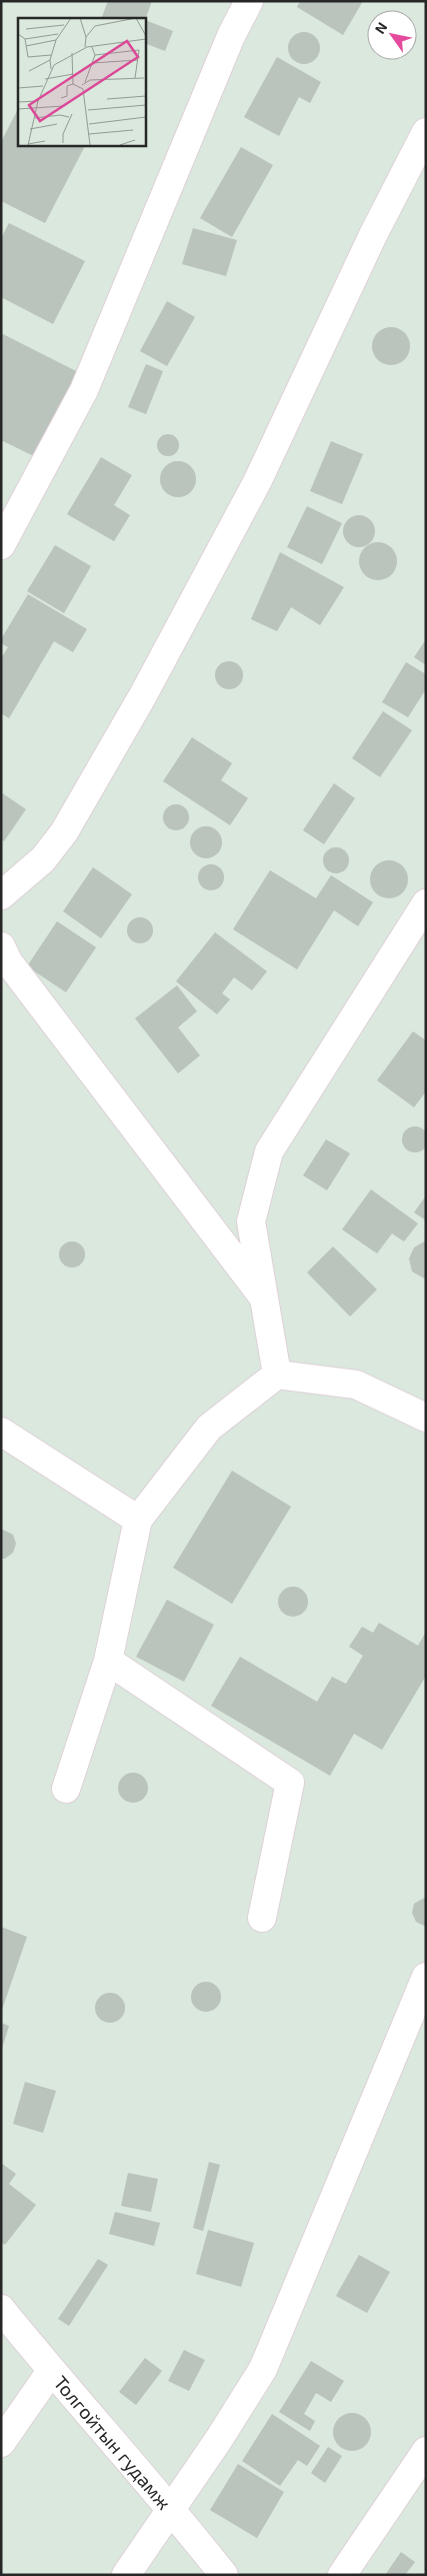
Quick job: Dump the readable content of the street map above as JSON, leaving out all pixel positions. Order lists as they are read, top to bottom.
{
  "streets": {
    "street": ["Толгойтын гудамж"]
  },
  "north": "top left"
}
